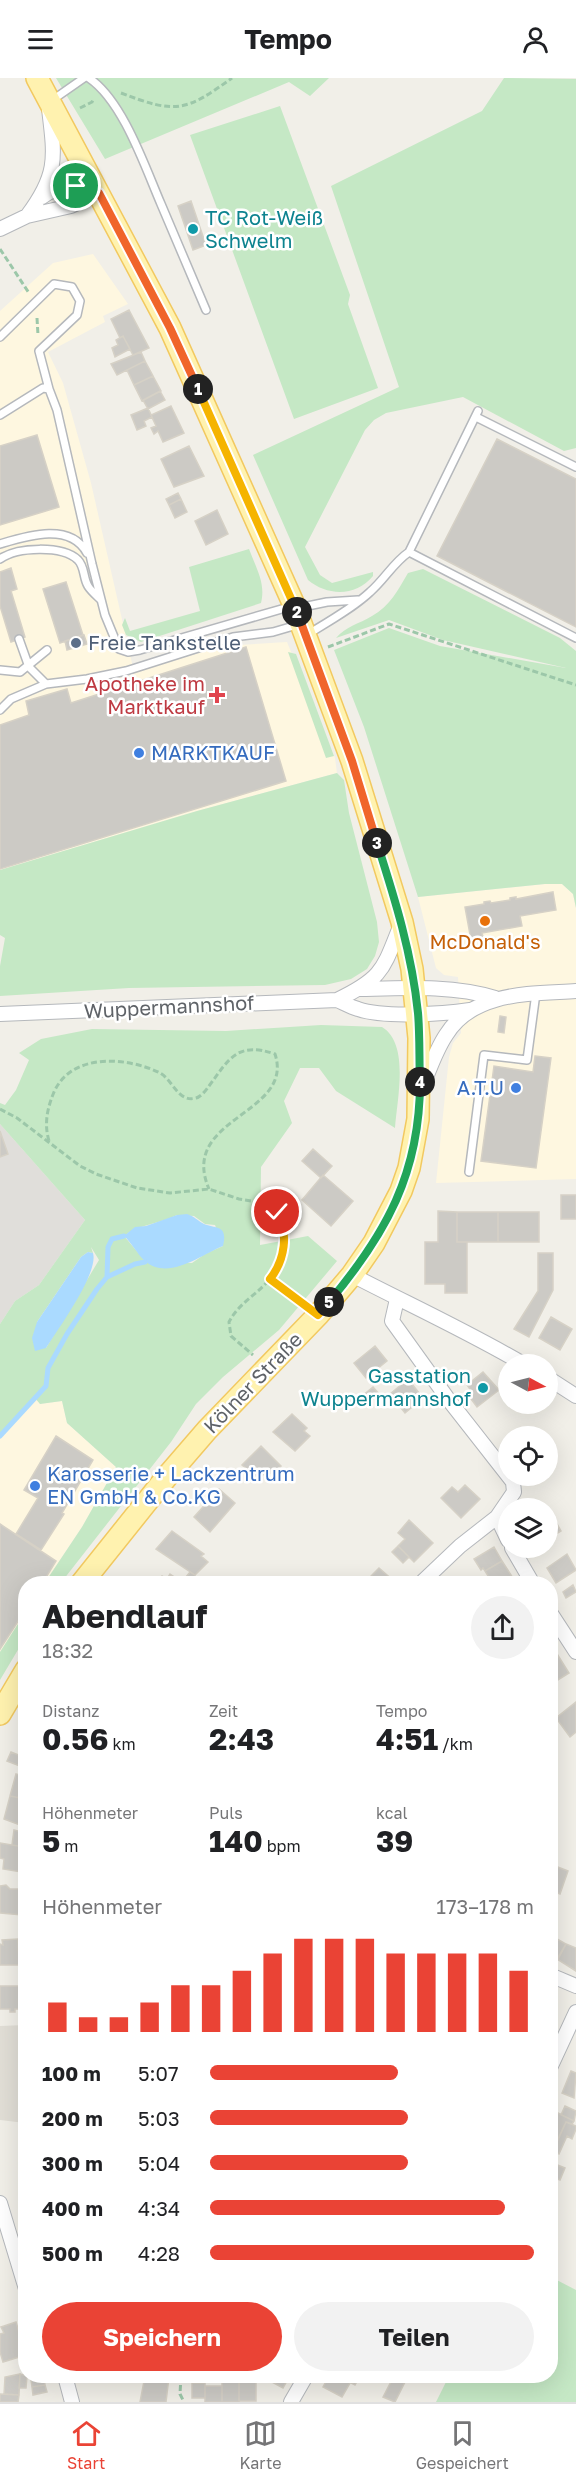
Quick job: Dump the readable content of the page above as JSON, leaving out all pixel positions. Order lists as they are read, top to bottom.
{
  "streets": {
    "main road": ["Kölner Straße"],
    "street": ["Wuppermannshof"]
  },
  "crossings": [
    ["Wuppermannshof", "Kölner Straße"]
  ],
  "places": {
    "other": [
      "TC Rot-Weiß Schwelm",
      "Freie Tankstelle",
      "MARKTKAUF",
      "McDonald's",
      "A.T.U",
      "Gasstation Wuppermannshof",
      "Karosserie + Lackzentrum EN GmbH & Co.KG"
    ],
    "health": ["Apotheke im Marktkauf"]
  },
  "north": "right",
  "page": {
    "header": "Tempo",
    "pins": [
      "1",
      "2",
      "3",
      "4",
      "5"
    ],
    "heading": ["Abendlauf", "18:32"],
    "stats": [
      ["Distanz", "0.56 km"],
      ["Zeit", "2:43"],
      ["Tempo", "4:51 /km"],
      ["Höhenmeter", "5 m"],
      ["Puls", "140 bpm"],
      ["kcal", "39"]
    ],
    "chart": ["Höhenmeter", "173–178 m"],
    "list": [
      {
        "name": "100 m",
        "note": "5:07"
      },
      {
        "name": "200 m",
        "note": "5:03"
      },
      {
        "name": "300 m",
        "note": "5:04"
      },
      {
        "name": "400 m",
        "note": "4:34"
      },
      {
        "name": "500 m",
        "note": "4:28"
      }
    ],
    "buttons": ["Speichern", "Teilen"],
    "tabs": ["Start", "Karte", "Gespeichert"]
  }
}
